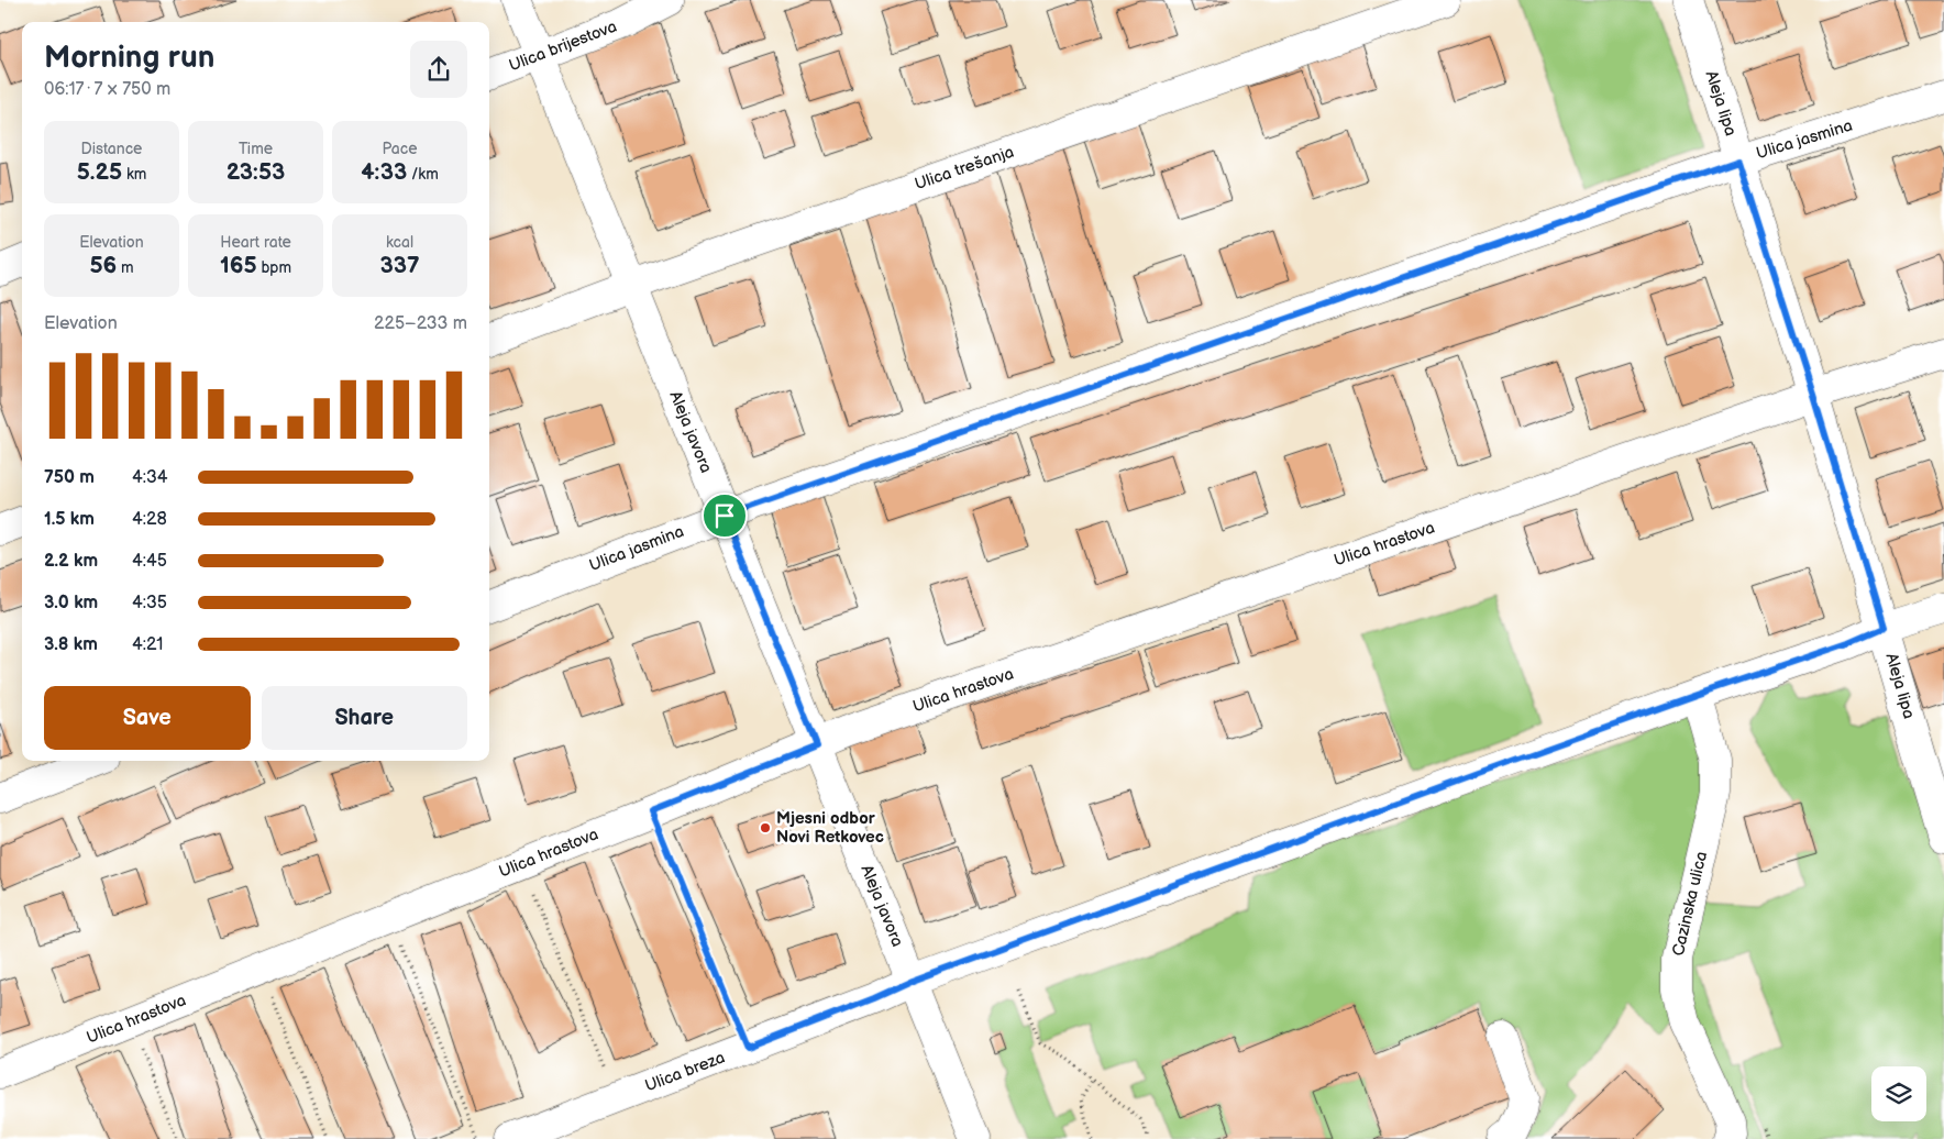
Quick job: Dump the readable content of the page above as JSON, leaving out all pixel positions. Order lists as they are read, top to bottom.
{
  "streets": {
    "street": [
      "Ulica brijestova",
      "Aleja lipa",
      "Ulica jasmina",
      "Ulica trešanja",
      "Aleja javora",
      "Ulica hrastova",
      "Cazinska ulica",
      "Ulica breza"
    ]
  },
  "crossings": [
    ["Ulica brijestova", "Aleja javora"],
    ["Aleja lipa", "Ulica jasmina"],
    ["Aleja lipa", "Ulica hrastova"],
    ["Aleja lipa", "Ulica breza"],
    ["Ulica jasmina", "Aleja javora"],
    ["Ulica trešanja", "Aleja javora"],
    ["Aleja javora", "Ulica hrastova"],
    ["Aleja javora", "Ulica breza"],
    ["Cazinska ulica", "Ulica breza"]
  ],
  "places": ["Mjesni odbor Novi Retkovec"],
  "page": {
    "heading": ["Morning run", "06:17 · 7 × 750 m"],
    "stats": [
      ["Distance", "5.25 km"],
      ["Time", "23:53"],
      ["Pace", "4:33 /km"],
      ["Elevation", "56 m"],
      ["Heart rate", "165 bpm"],
      ["kcal", "337"]
    ],
    "chart": ["Elevation", "225–233 m"],
    "list": [
      {
        "name": "750 m",
        "note": "4:34"
      },
      {
        "name": "1.5 km",
        "note": "4:28"
      },
      {
        "name": "2.2 km",
        "note": "4:45"
      },
      {
        "name": "3.0 km",
        "note": "4:35"
      },
      {
        "name": "3.8 km",
        "note": "4:21"
      }
    ],
    "buttons": ["Save", "Share"]
  }
}
